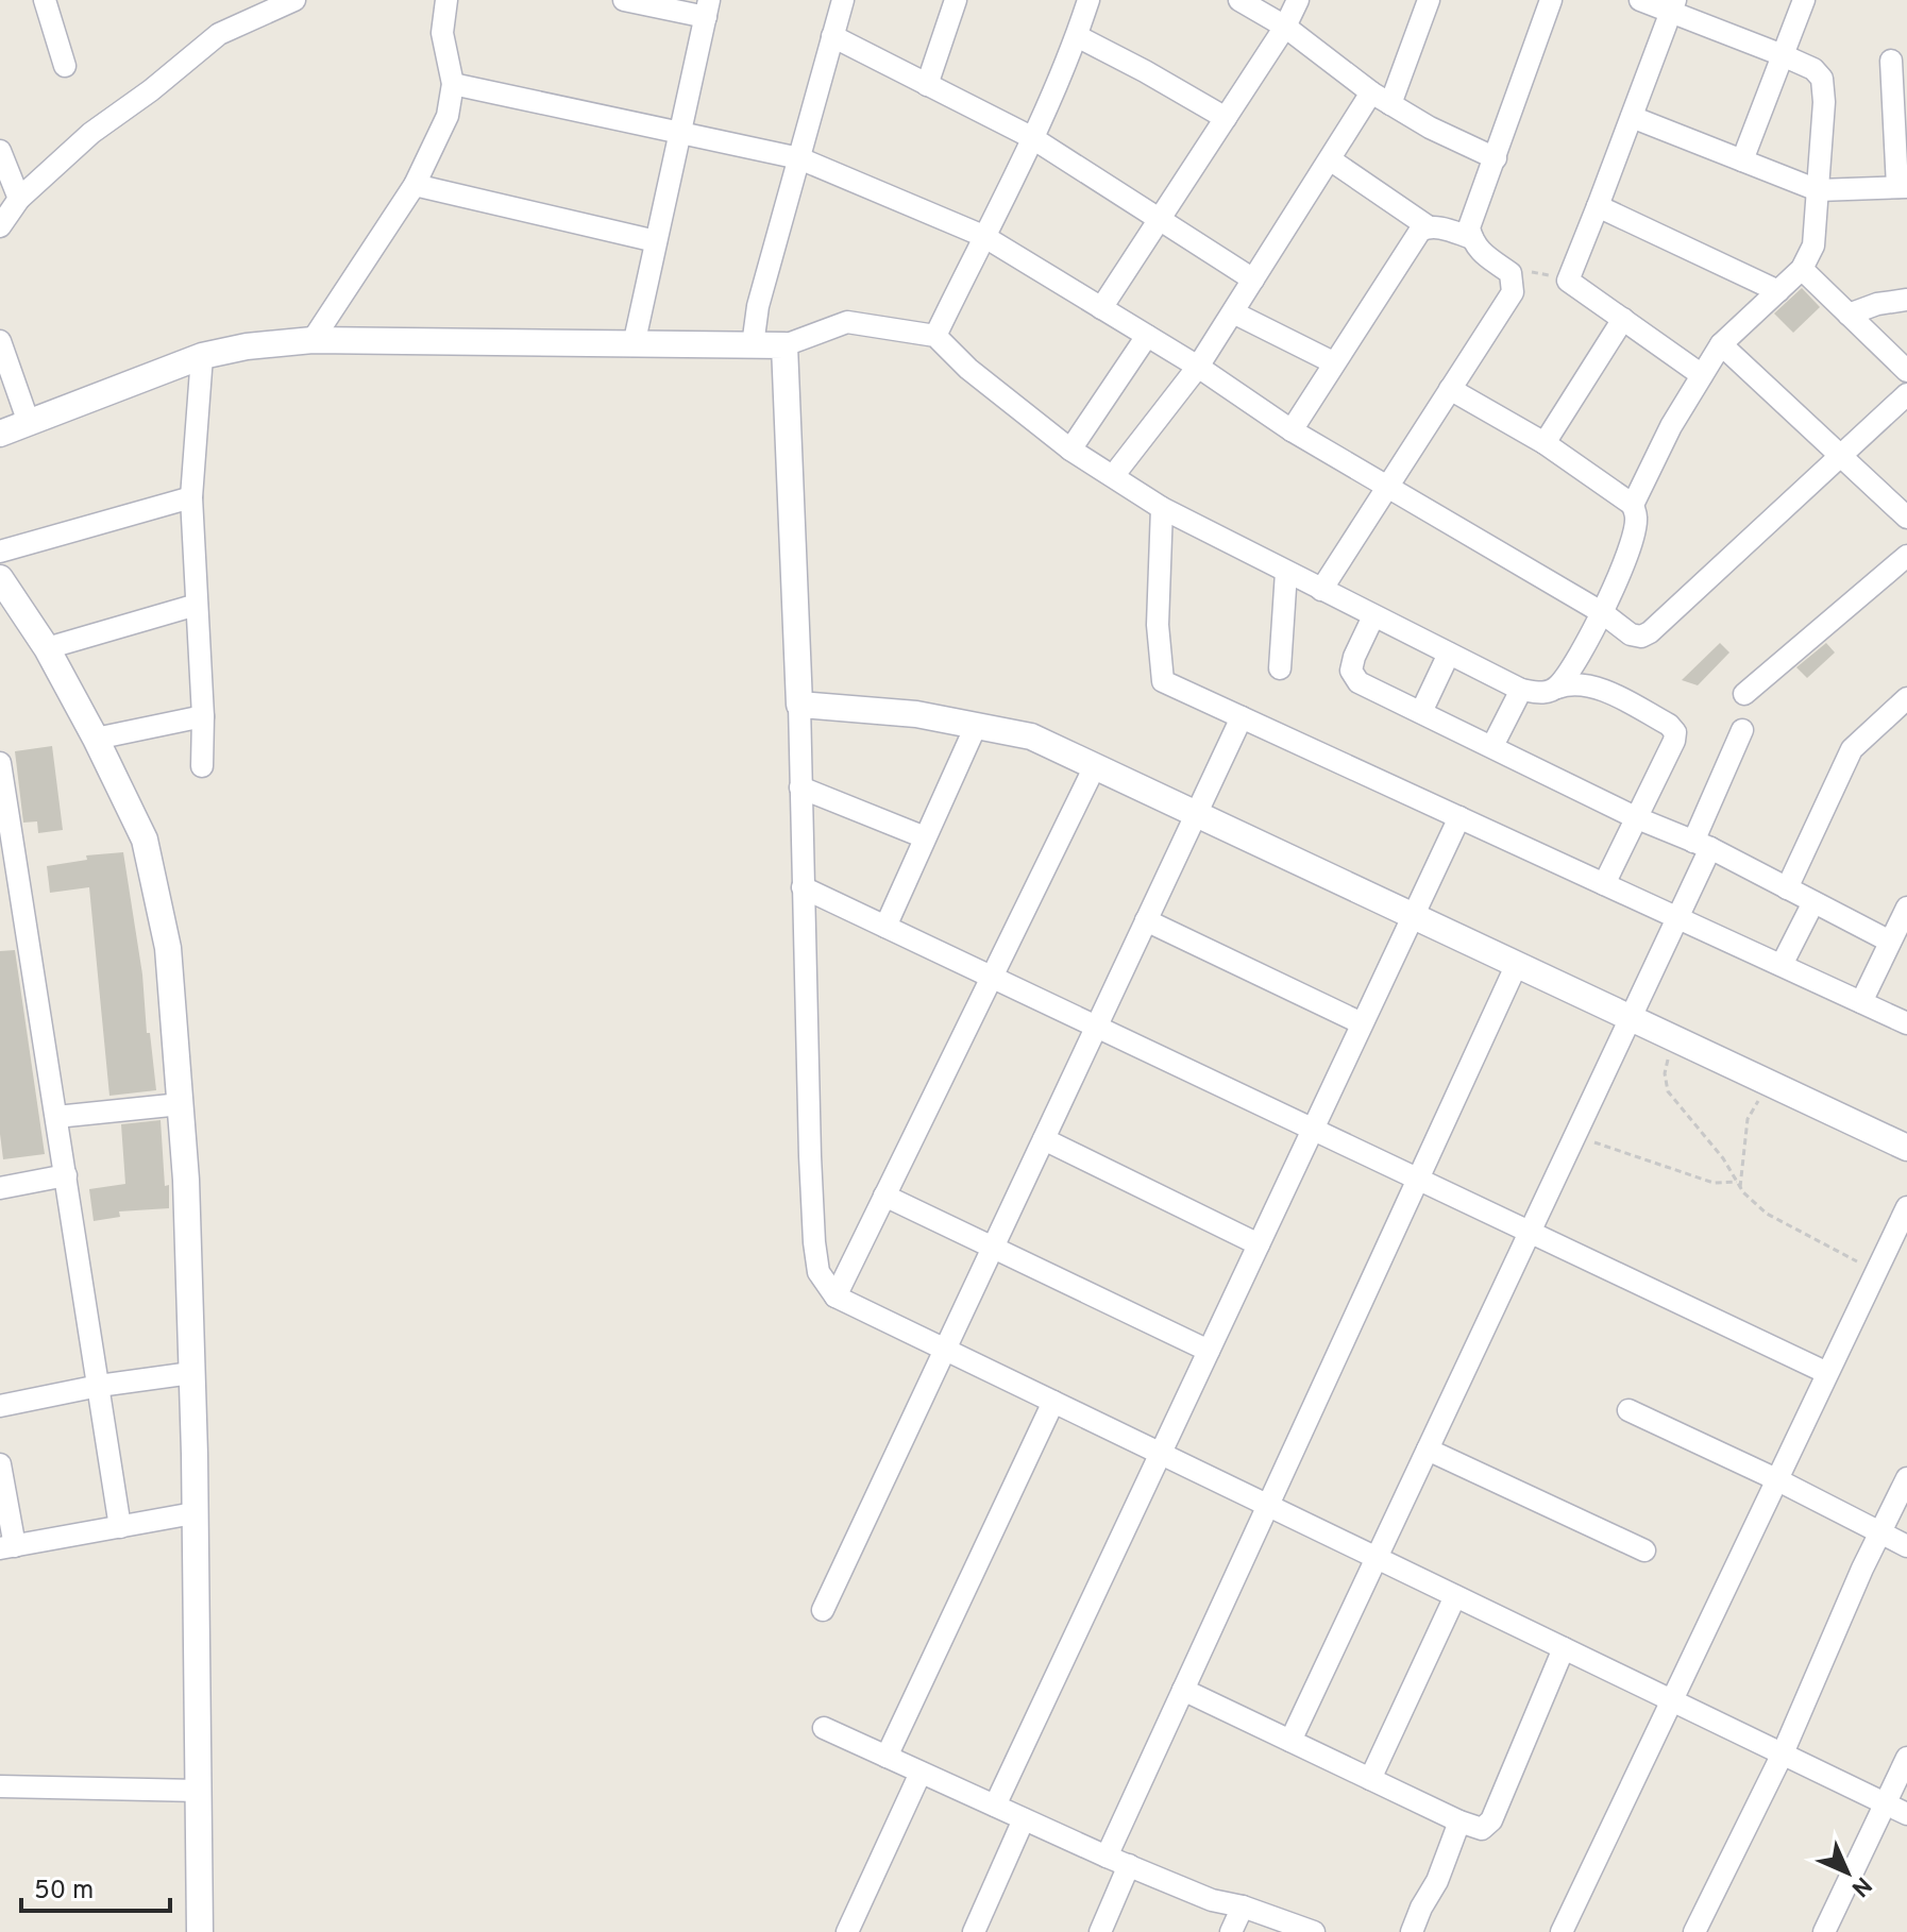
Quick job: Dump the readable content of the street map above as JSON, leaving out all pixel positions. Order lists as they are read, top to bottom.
{
  "scale_bar": "50 m",
  "north": "bottom right"
}
